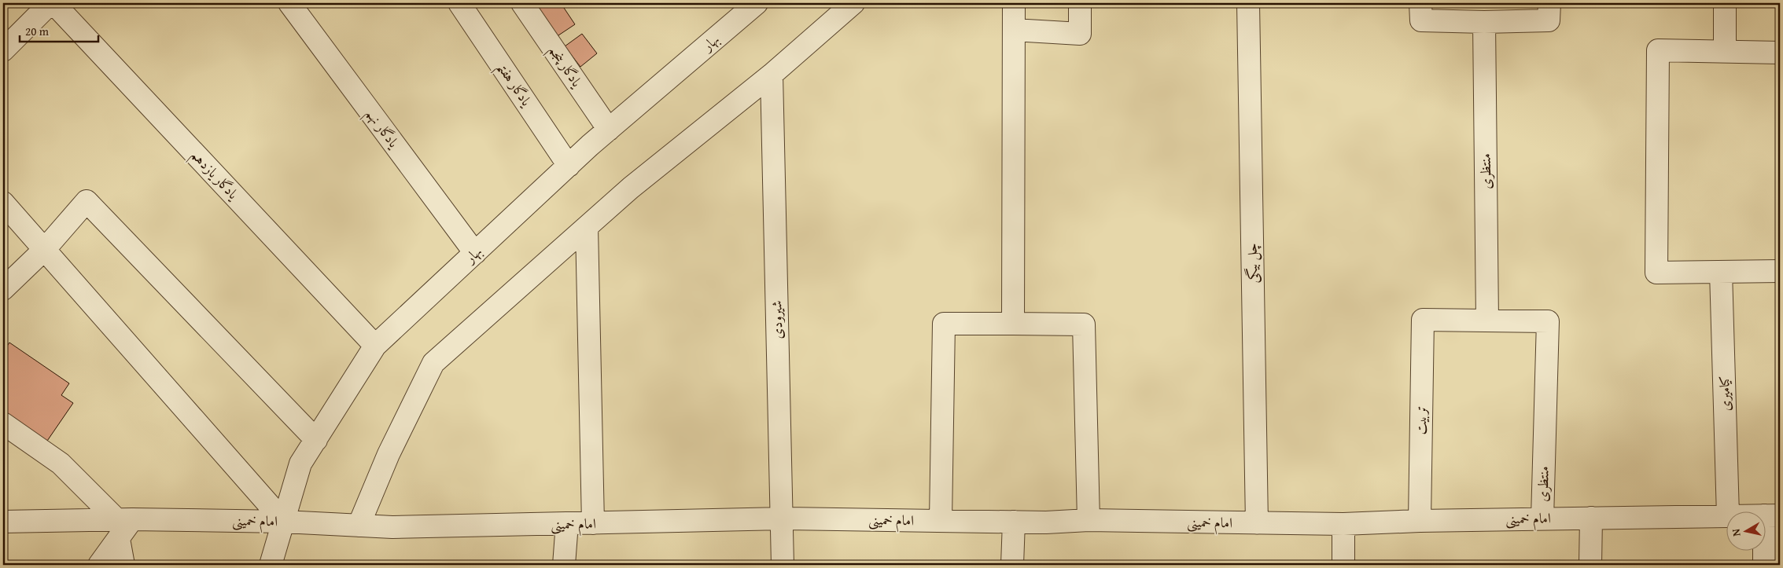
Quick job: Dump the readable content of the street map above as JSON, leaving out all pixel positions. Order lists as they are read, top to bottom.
{
  "streets": {
    "street": [
      "بهار",
      "یادگار پنجم",
      "یادگار هفتم",
      "یادگار نهم",
      "منتظری",
      "یادگار یازدهم",
      "چل بیگی",
      "شیرودی",
      "کیامیری",
      "تربیت",
      "امام خمینی"
    ]
  },
  "crossings": [
    ["بهار", "یادگار پنجم"],
    ["بهار", "یادگار هفتم"],
    ["بهار", "یادگار نهم"],
    ["بهار", "یادگار یازدهم"],
    ["بهار", "امام خمینی"],
    ["منتظری", "تربیت"],
    ["منتظری", "امام خمینی"],
    ["چل بیگی", "امام خمینی"],
    ["شیرودی", "امام خمینی"],
    ["تربیت", "امام خمینی"]
  ],
  "scale_bar": "20 m",
  "north": "left"
}
